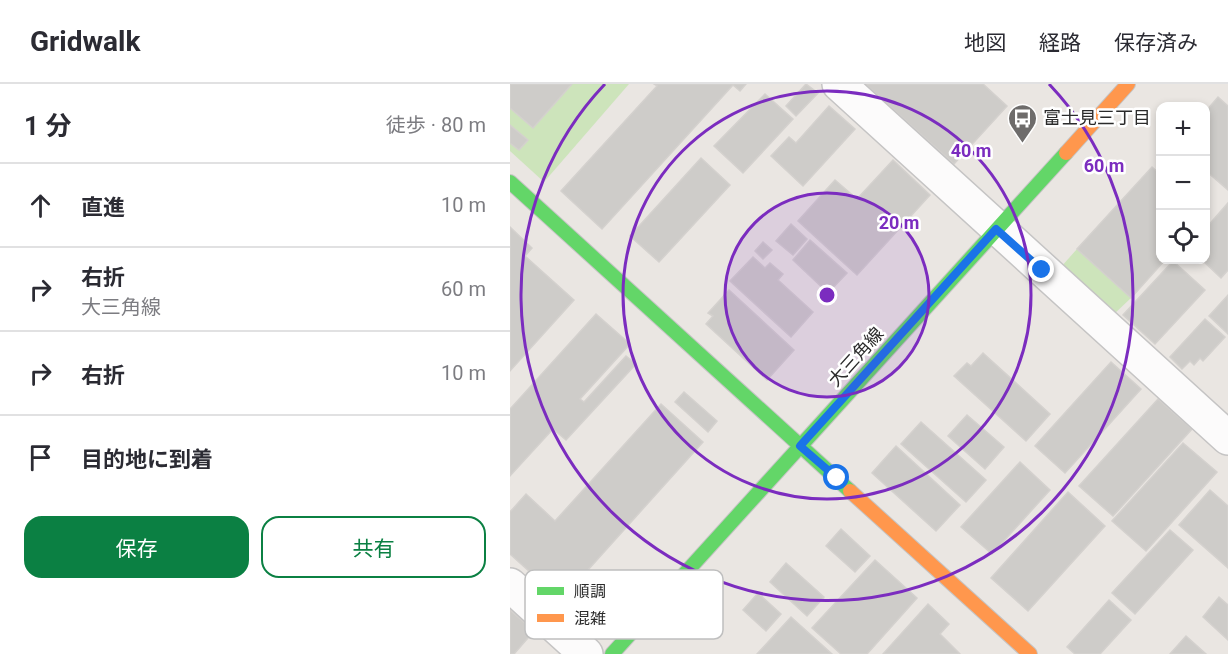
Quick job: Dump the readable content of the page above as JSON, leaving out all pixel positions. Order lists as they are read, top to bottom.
{
  "streets": {
    "street": ["大三角線"]
  },
  "places": {
    "bus stop": ["富士見三丁目"]
  },
  "legend": ["順調", "混雑"],
  "page": {
    "header": "Gridwalk",
    "nav": ["地図", "経路", "保存済み"],
    "heading": ["1 分", "徒歩 · 80 m"],
    "map_buttons": ["+", "−"],
    "list": [
      ["直進", "10 m"],
      ["右折", "大三角線", "60 m"],
      ["右折", "10 m"],
      "目的地に到着"
    ],
    "buttons": ["保存", "共有"]
  },
  "rings": ["40 m", "60 m", "20 m"]
}
